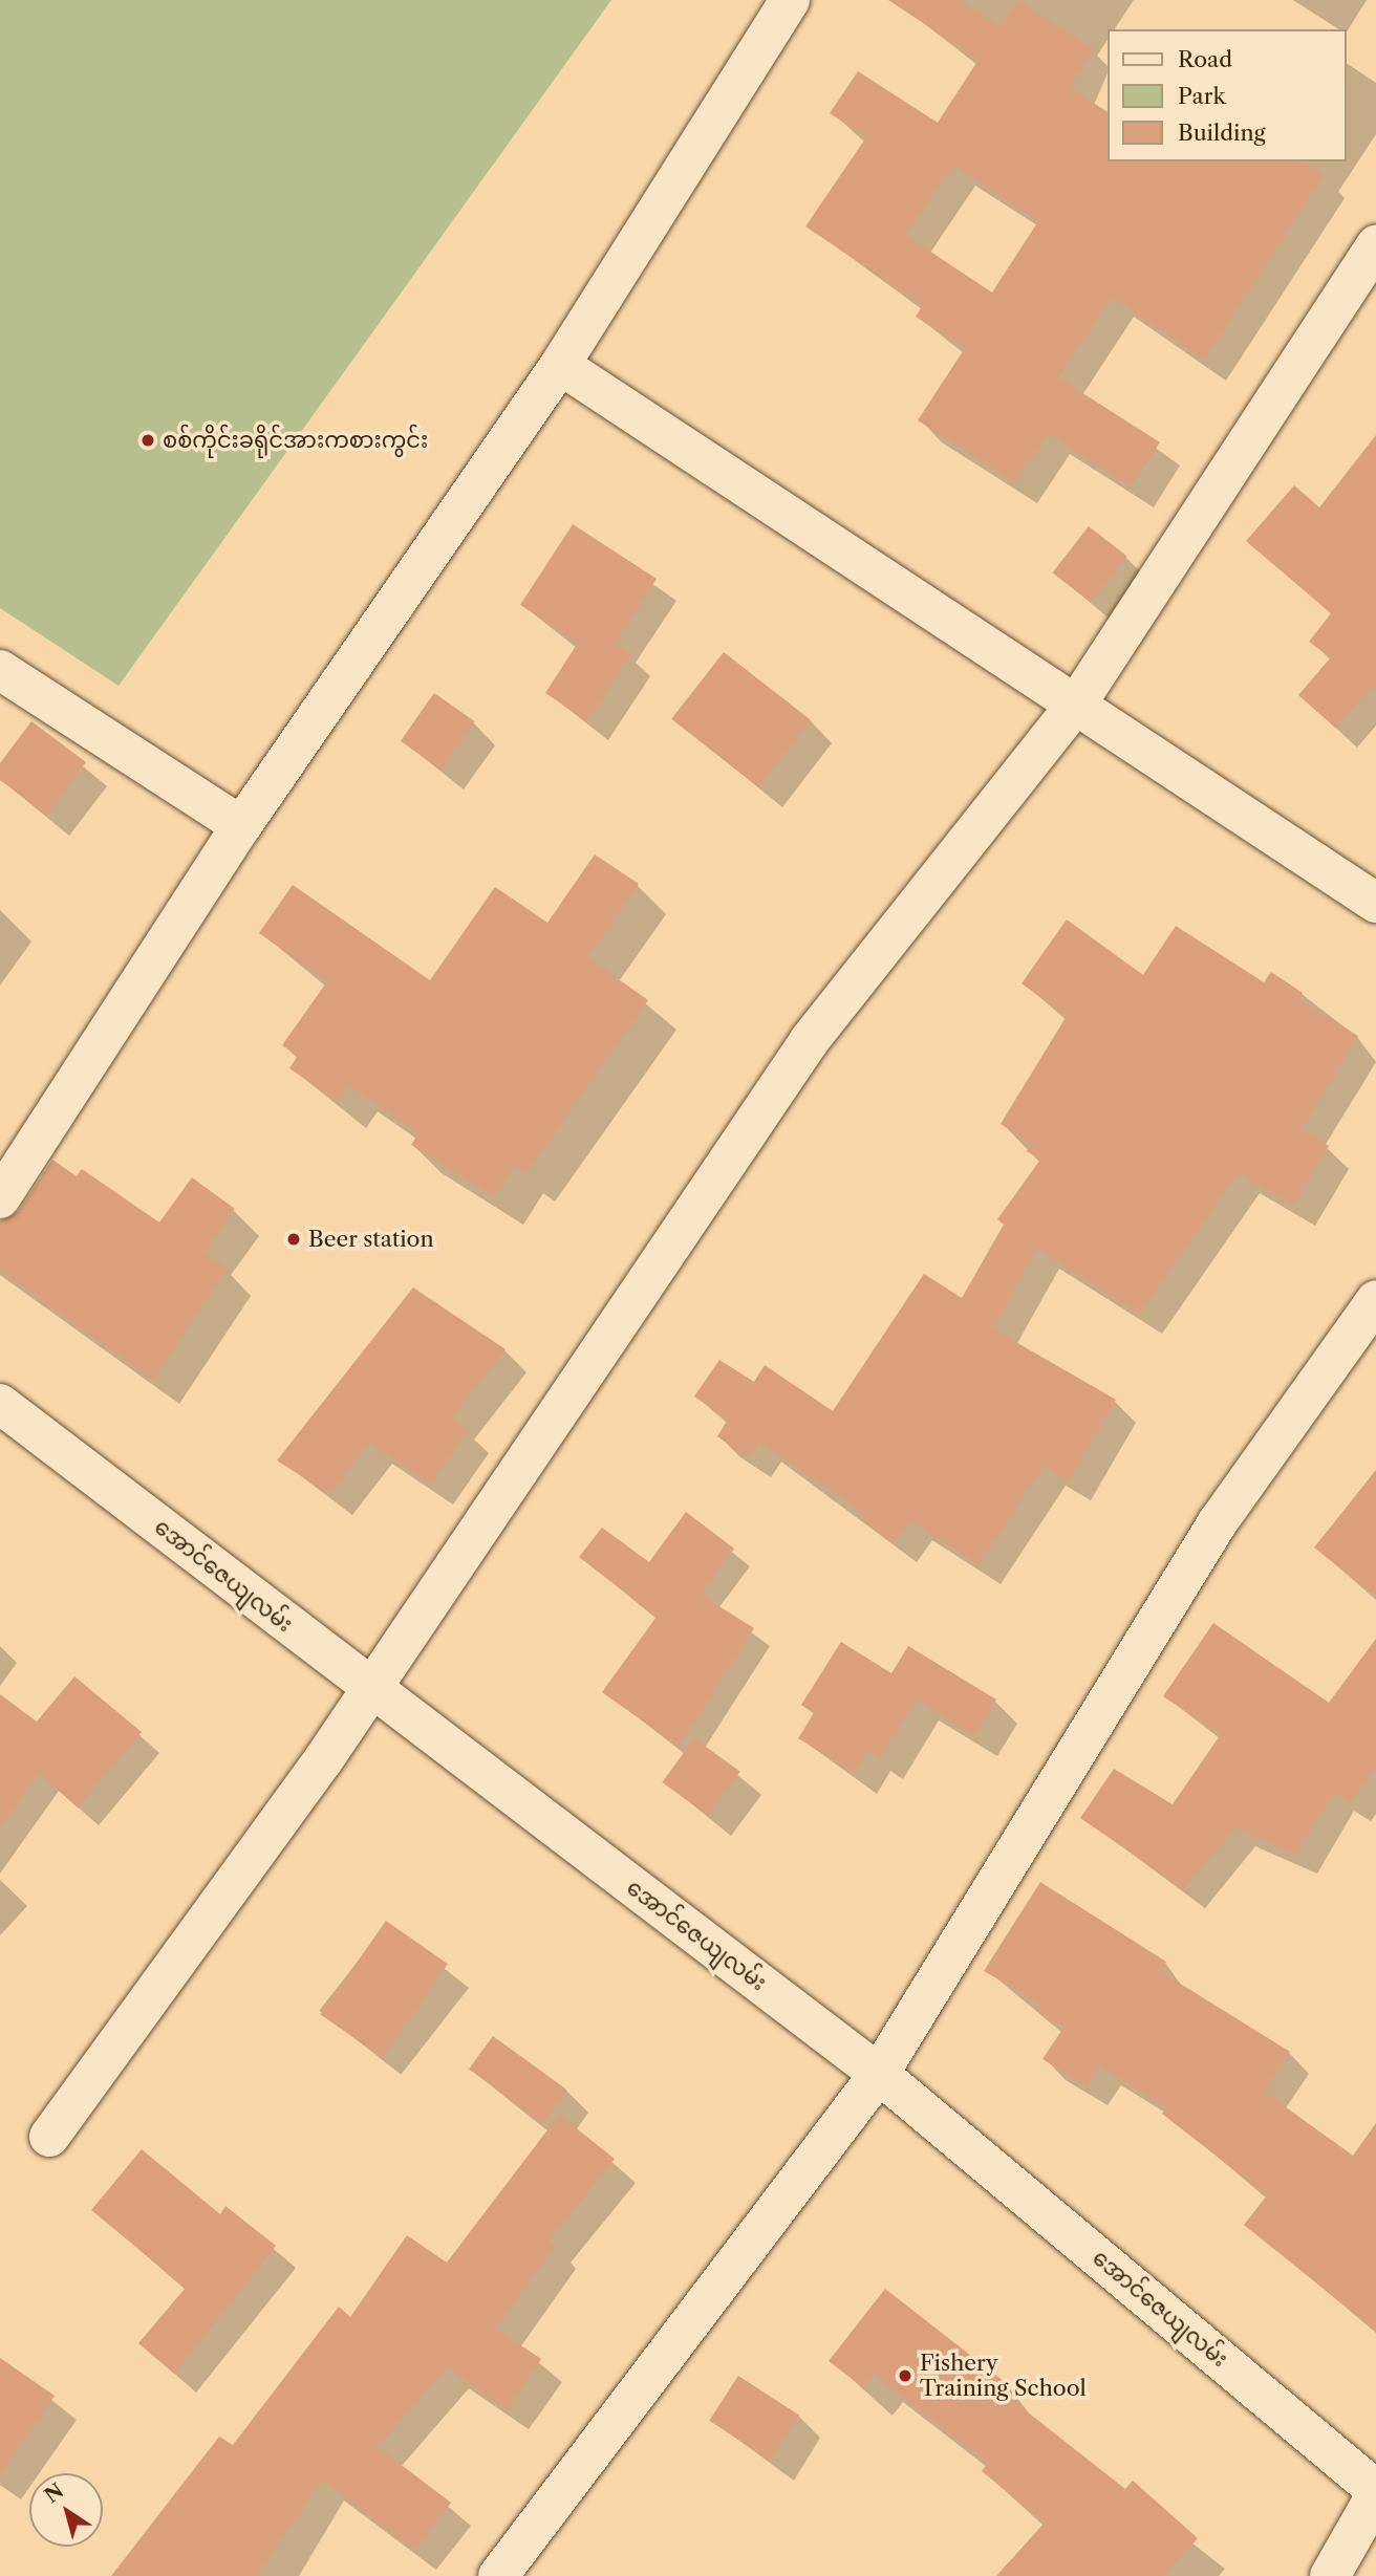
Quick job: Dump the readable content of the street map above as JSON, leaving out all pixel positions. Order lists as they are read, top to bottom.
{
  "streets": {
    "street": ["အောင်ဇေယျလမ်း"]
  },
  "places": ["စစ်ကိုင်းခရိုင်အားကစားကွင်း", "Beer station", "Fishery Training School"],
  "legend": ["Road", "Park", "Building"],
  "north": "top left"
}
